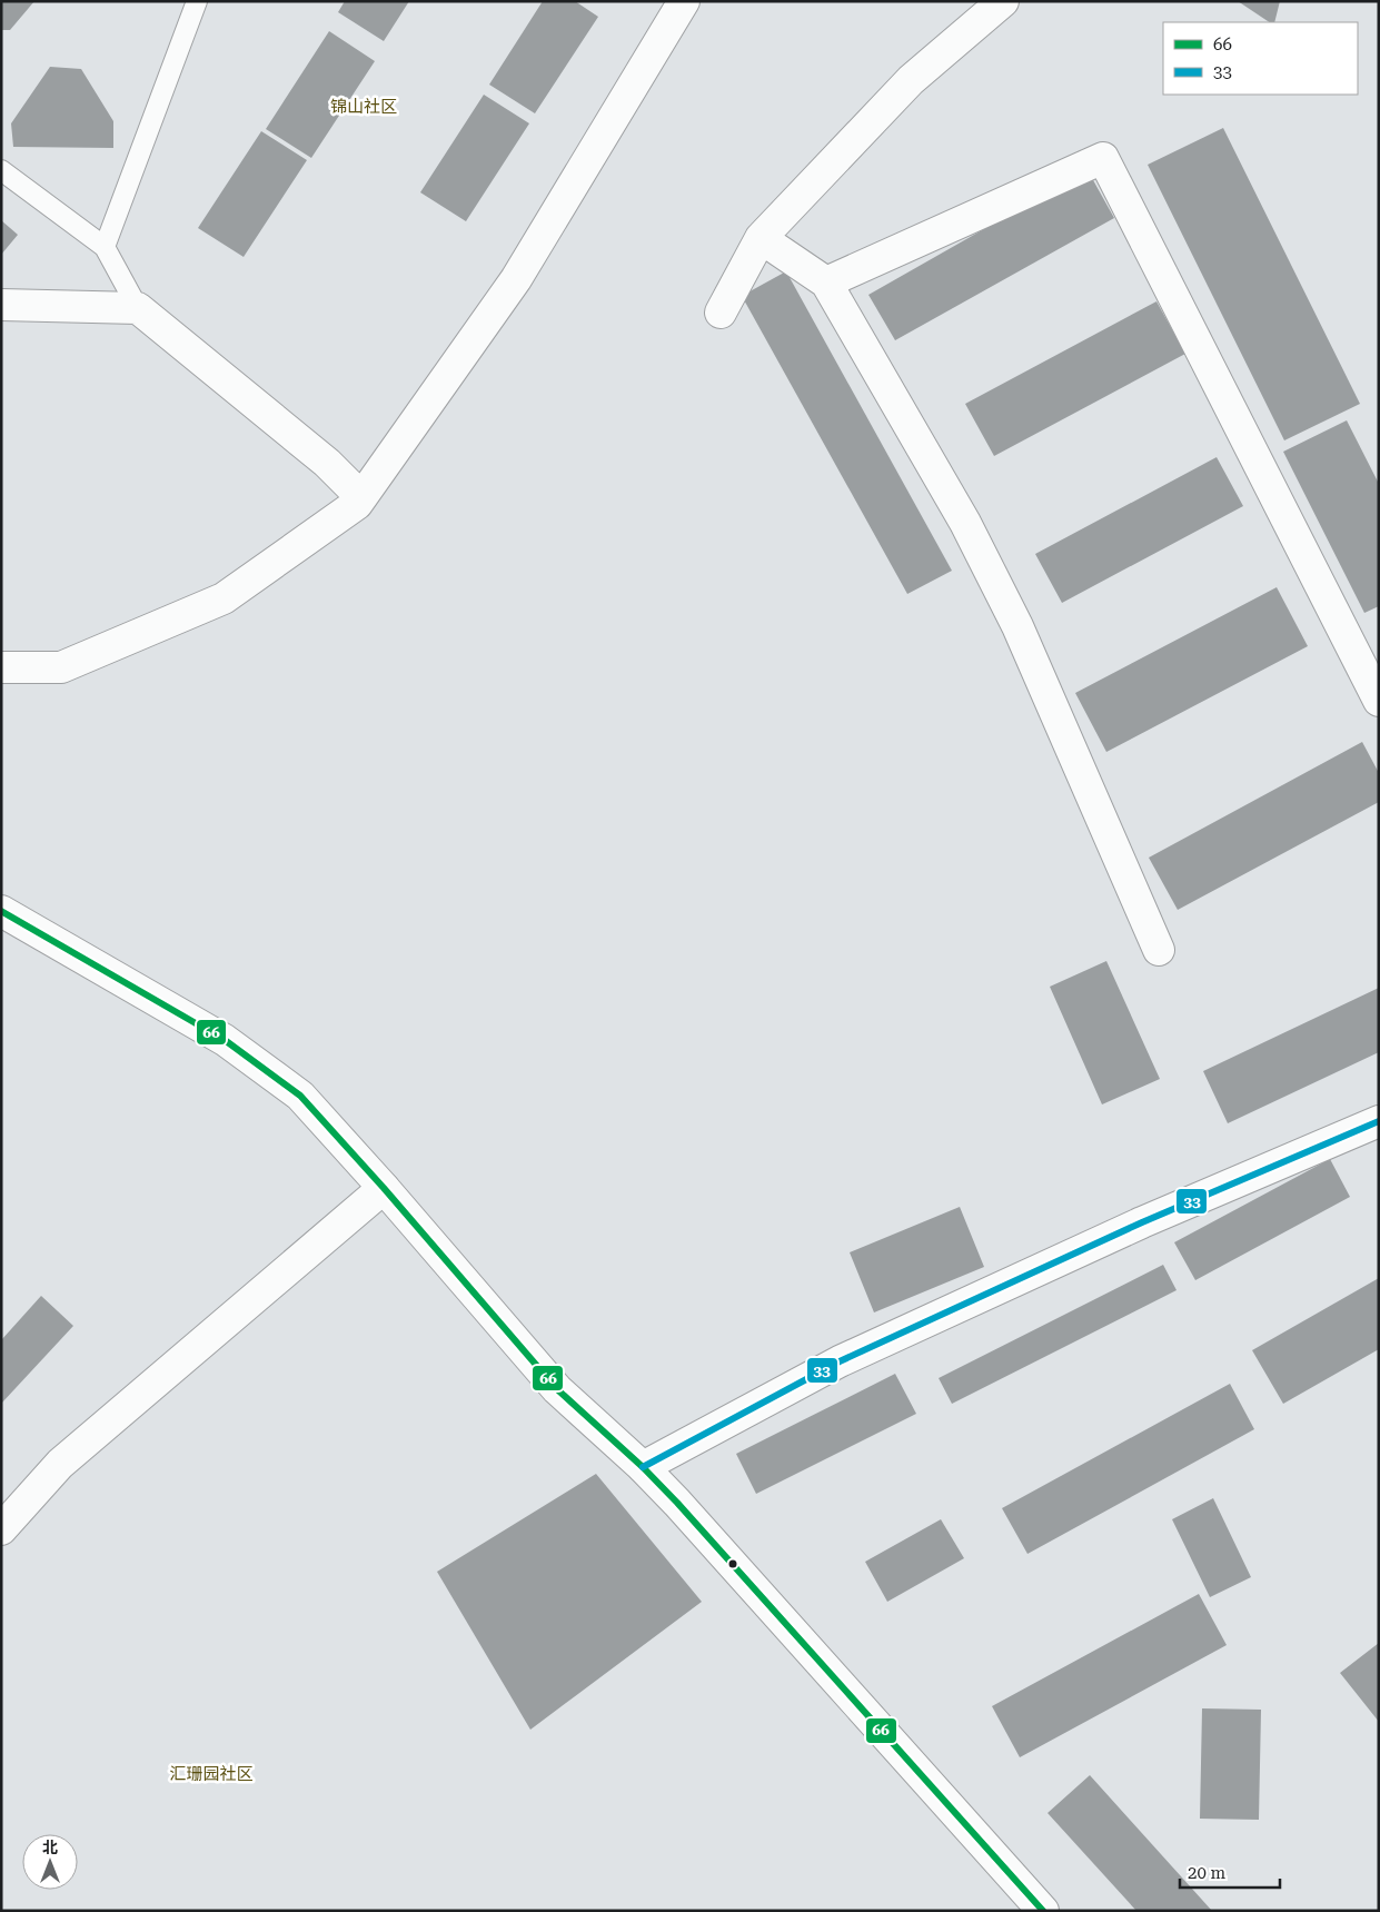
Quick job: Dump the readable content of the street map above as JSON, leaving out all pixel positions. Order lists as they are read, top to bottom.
{
  "districts": ["锦山社区", "汇珊园社区"],
  "lines": ["transit line 66", "transit line 33"],
  "legend": ["66", "33"],
  "scale_bar": "20 m",
  "north": "top"
}
